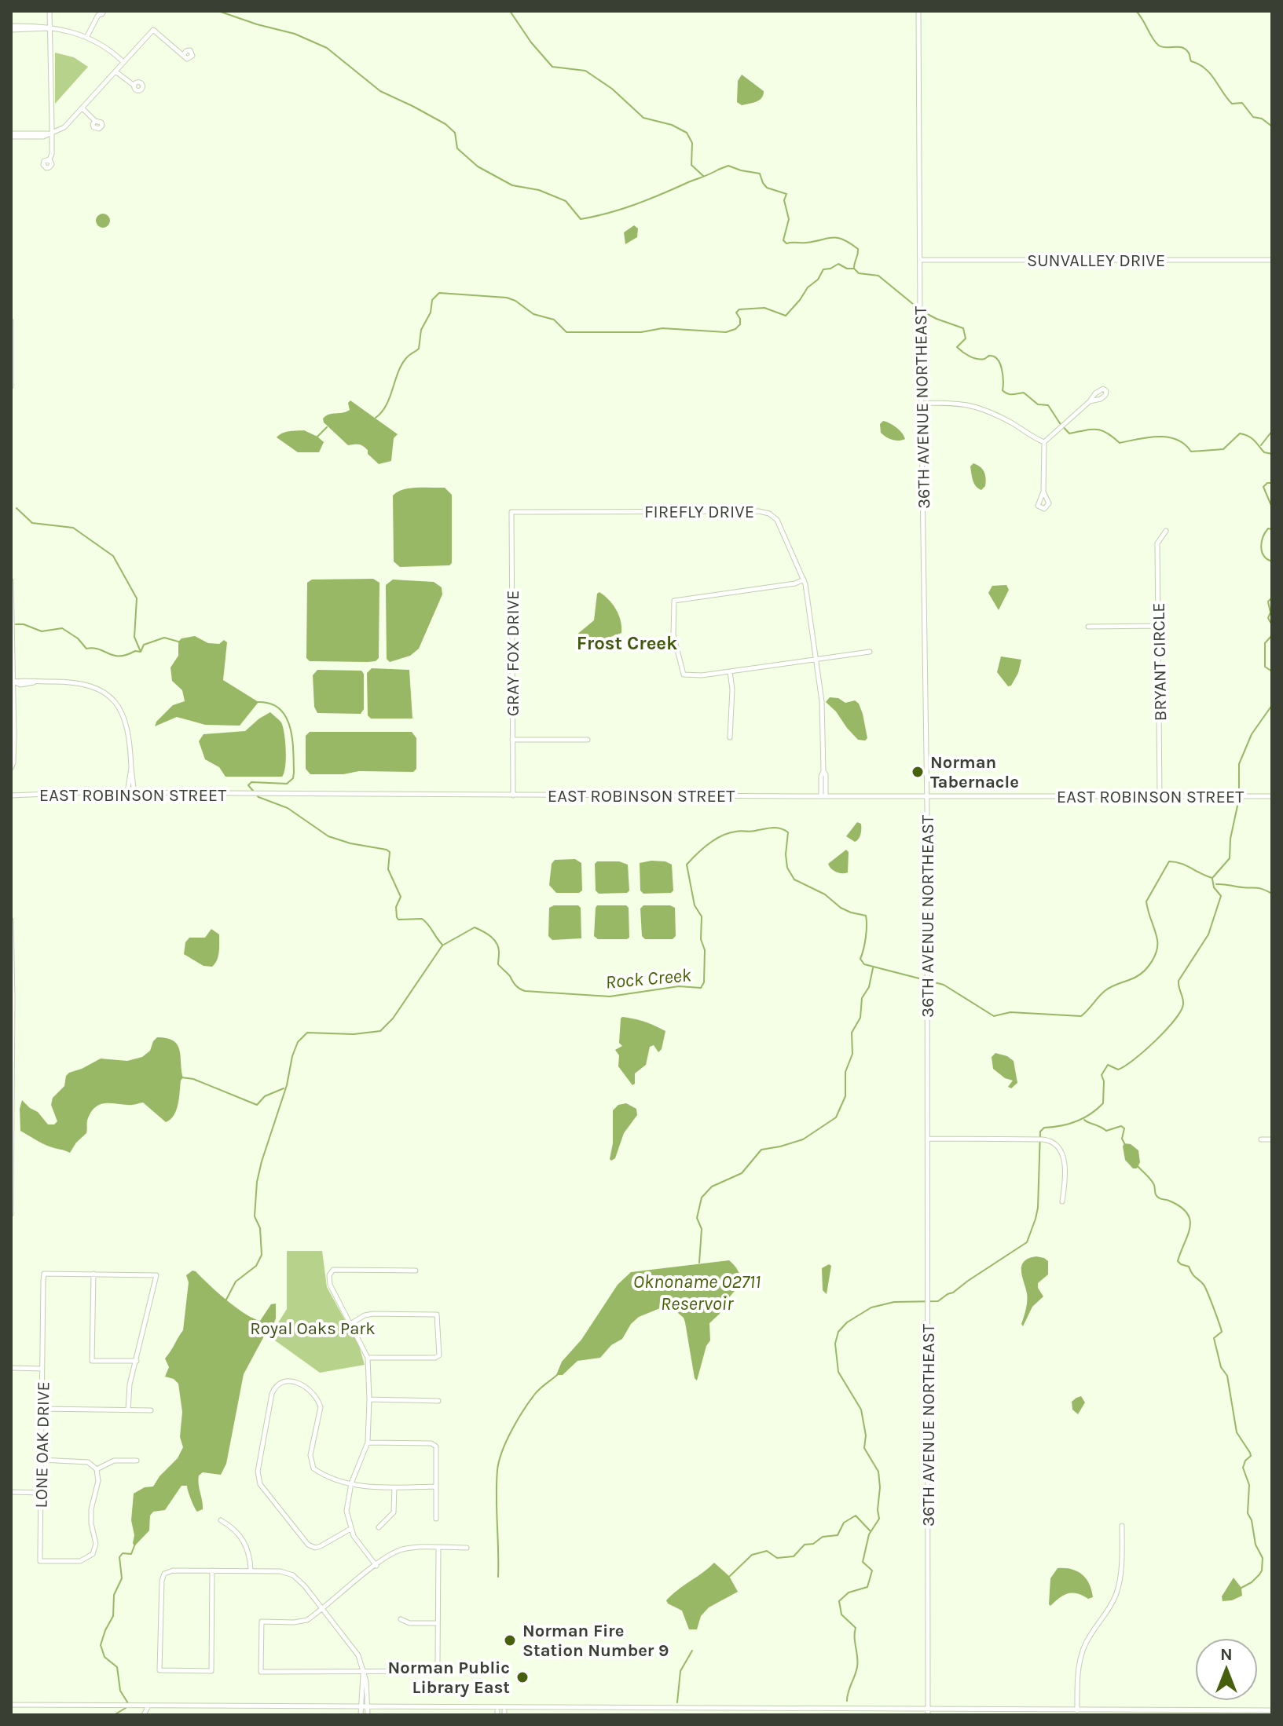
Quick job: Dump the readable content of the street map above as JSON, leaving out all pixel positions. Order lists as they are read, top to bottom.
{
  "streets": {
    "street": [
      "SUNVALLEY DRIVE",
      "36TH AVENUE NORTHEAST",
      "FIREFLY DRIVE",
      "GRAY FOX DRIVE",
      "BRYANT CIRCLE",
      "EAST ROBINSON STREET",
      "LONE OAK DRIVE"
    ]
  },
  "crossings": [
    ["SUNVALLEY DRIVE", "36TH AVENUE NORTHEAST"],
    ["36TH AVENUE NORTHEAST", "EAST ROBINSON STREET"],
    ["FIREFLY DRIVE", "GRAY FOX DRIVE"],
    ["FIREFLY DRIVE", "EAST ROBINSON STREET"],
    ["GRAY FOX DRIVE", "EAST ROBINSON STREET"],
    ["BRYANT CIRCLE", "EAST ROBINSON STREET"]
  ],
  "districts": ["Frost Creek"],
  "water": ["Rock Creek", "Oknoname 02711 Reservoir"],
  "parks": ["Royal Oaks Park"],
  "places": ["Norman Tabernacle", "Norman Fire Station Number 9", "Norman Public Library East"],
  "north": "top"
}
